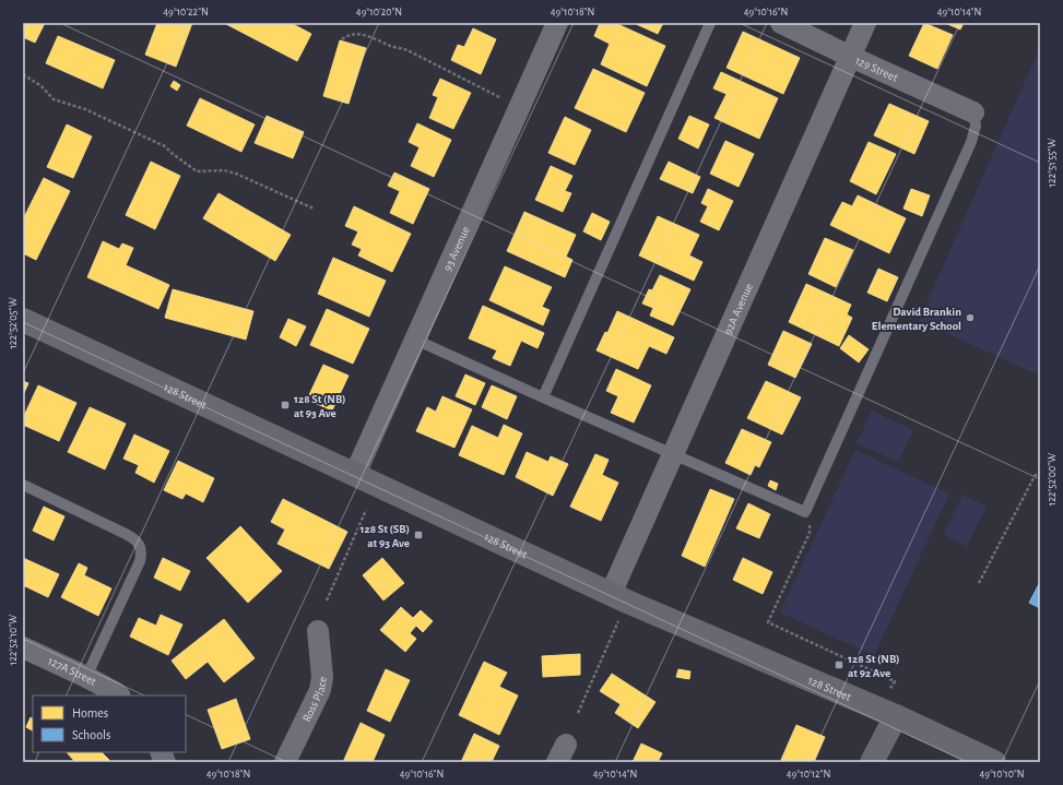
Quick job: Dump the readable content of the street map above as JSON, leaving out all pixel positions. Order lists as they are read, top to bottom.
{
  "streets": {
    "main road": ["128 Street"],
    "street": [
      "129 Street",
      "93 Avenue",
      "92A Avenue",
      "127A Street",
      "Ross Place"
    ]
  },
  "crossings": [
    ["129 Street", "92A Avenue"],
    ["93 Avenue", "128 Street"],
    ["92A Avenue", "128 Street"]
  ],
  "places": {
    "other": ["David Brankin Elementary School"],
    "transit": ["128 St (NB) at 93 Ave", "128 St (SB) at 93 Ave", "128 St (NB) at 92 Ave"]
  },
  "legend": ["Homes", "Schools"],
  "coordinates": [
    "49°10'22\"N",
    "49°10'20\"N",
    "49°10'18\"N",
    "49°10'16\"N",
    "49°10'14\"N",
    "122°51'55\"W",
    "122°52'05\"W",
    "122°52'00\"W",
    "122°52'10\"W",
    "49°10'12\"N",
    "49°10'10\"N"
  ]
}
